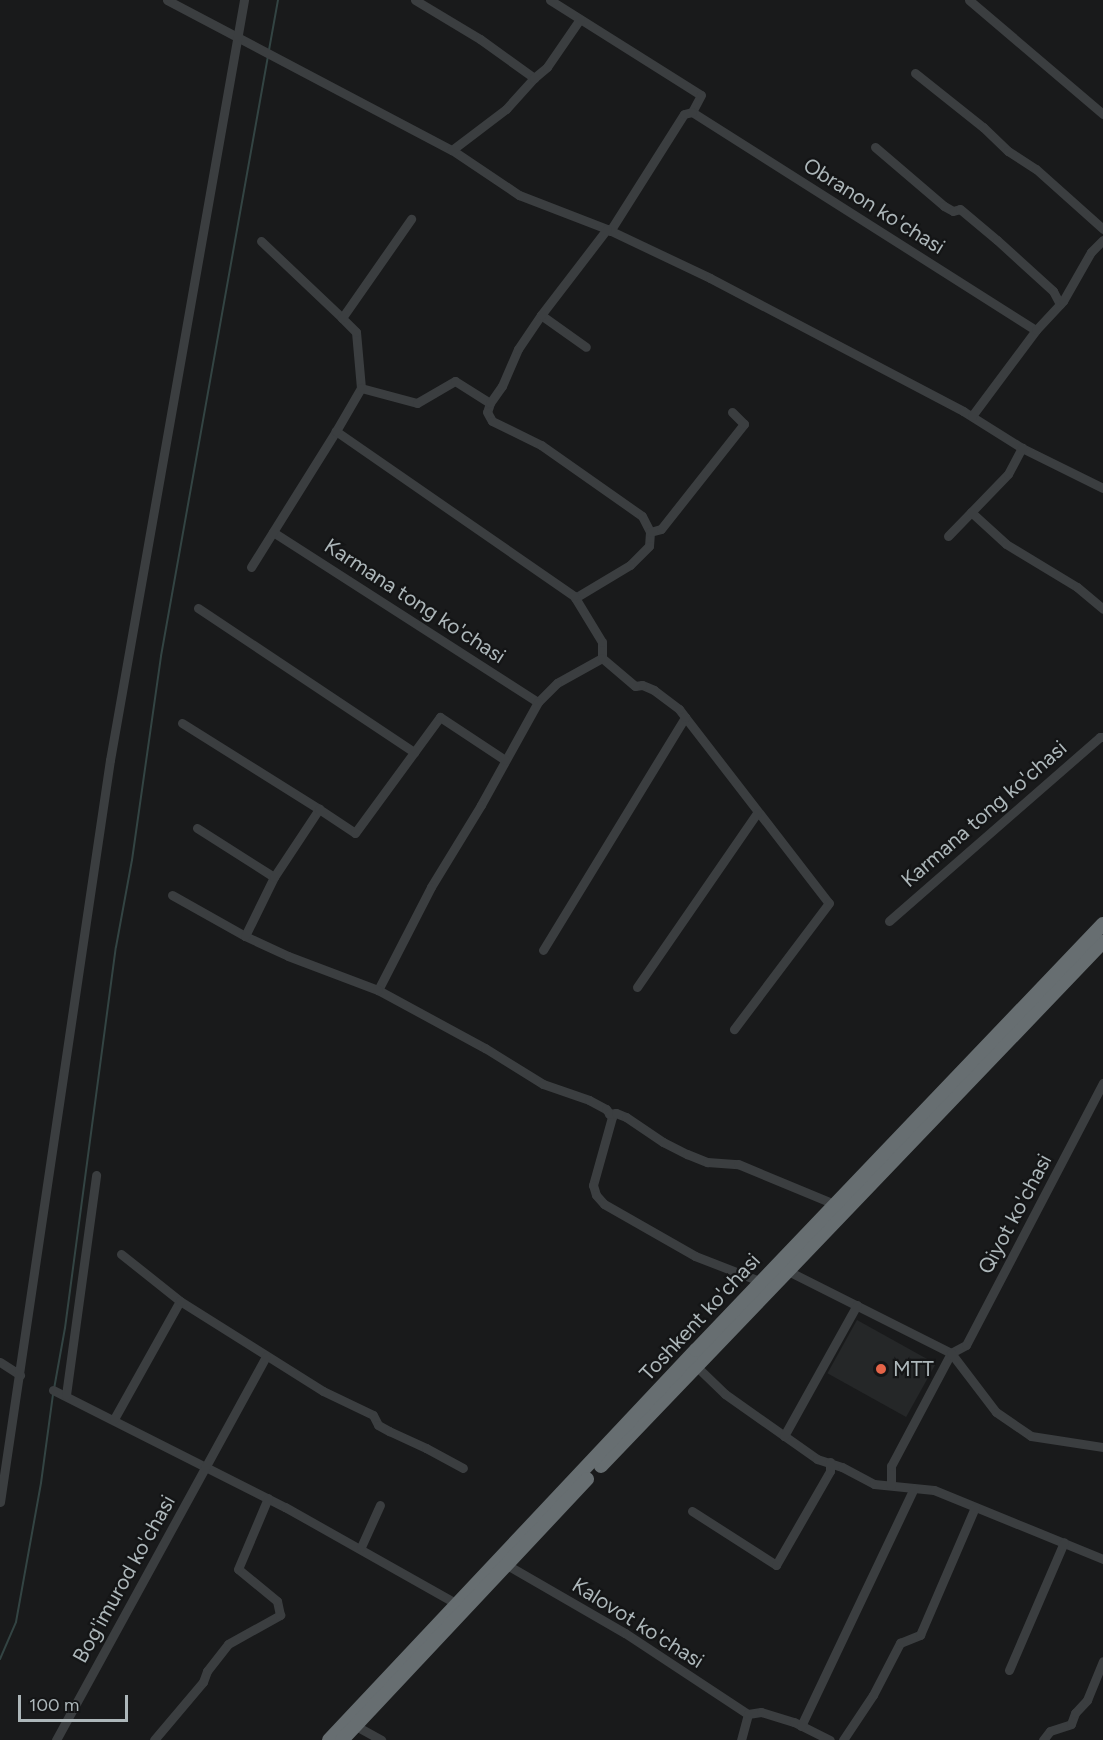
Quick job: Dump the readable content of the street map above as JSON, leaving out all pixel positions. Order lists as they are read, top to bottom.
{
  "streets": {
    "highway": ["Toshkent ko'chasi"],
    "street": [
      "Obranon ko'chasi",
      "Karmana tong ko'chasi",
      "Qiyot ko'chasi",
      "Bog'imurod ko'chasi",
      "Kalovot ko'chasi"
    ]
  },
  "crossings": [
    ["Toshkent ko'chasi", "Kalovot ko'chasi"]
  ],
  "places": ["MTT"],
  "scale_bar": "100 m"
}
